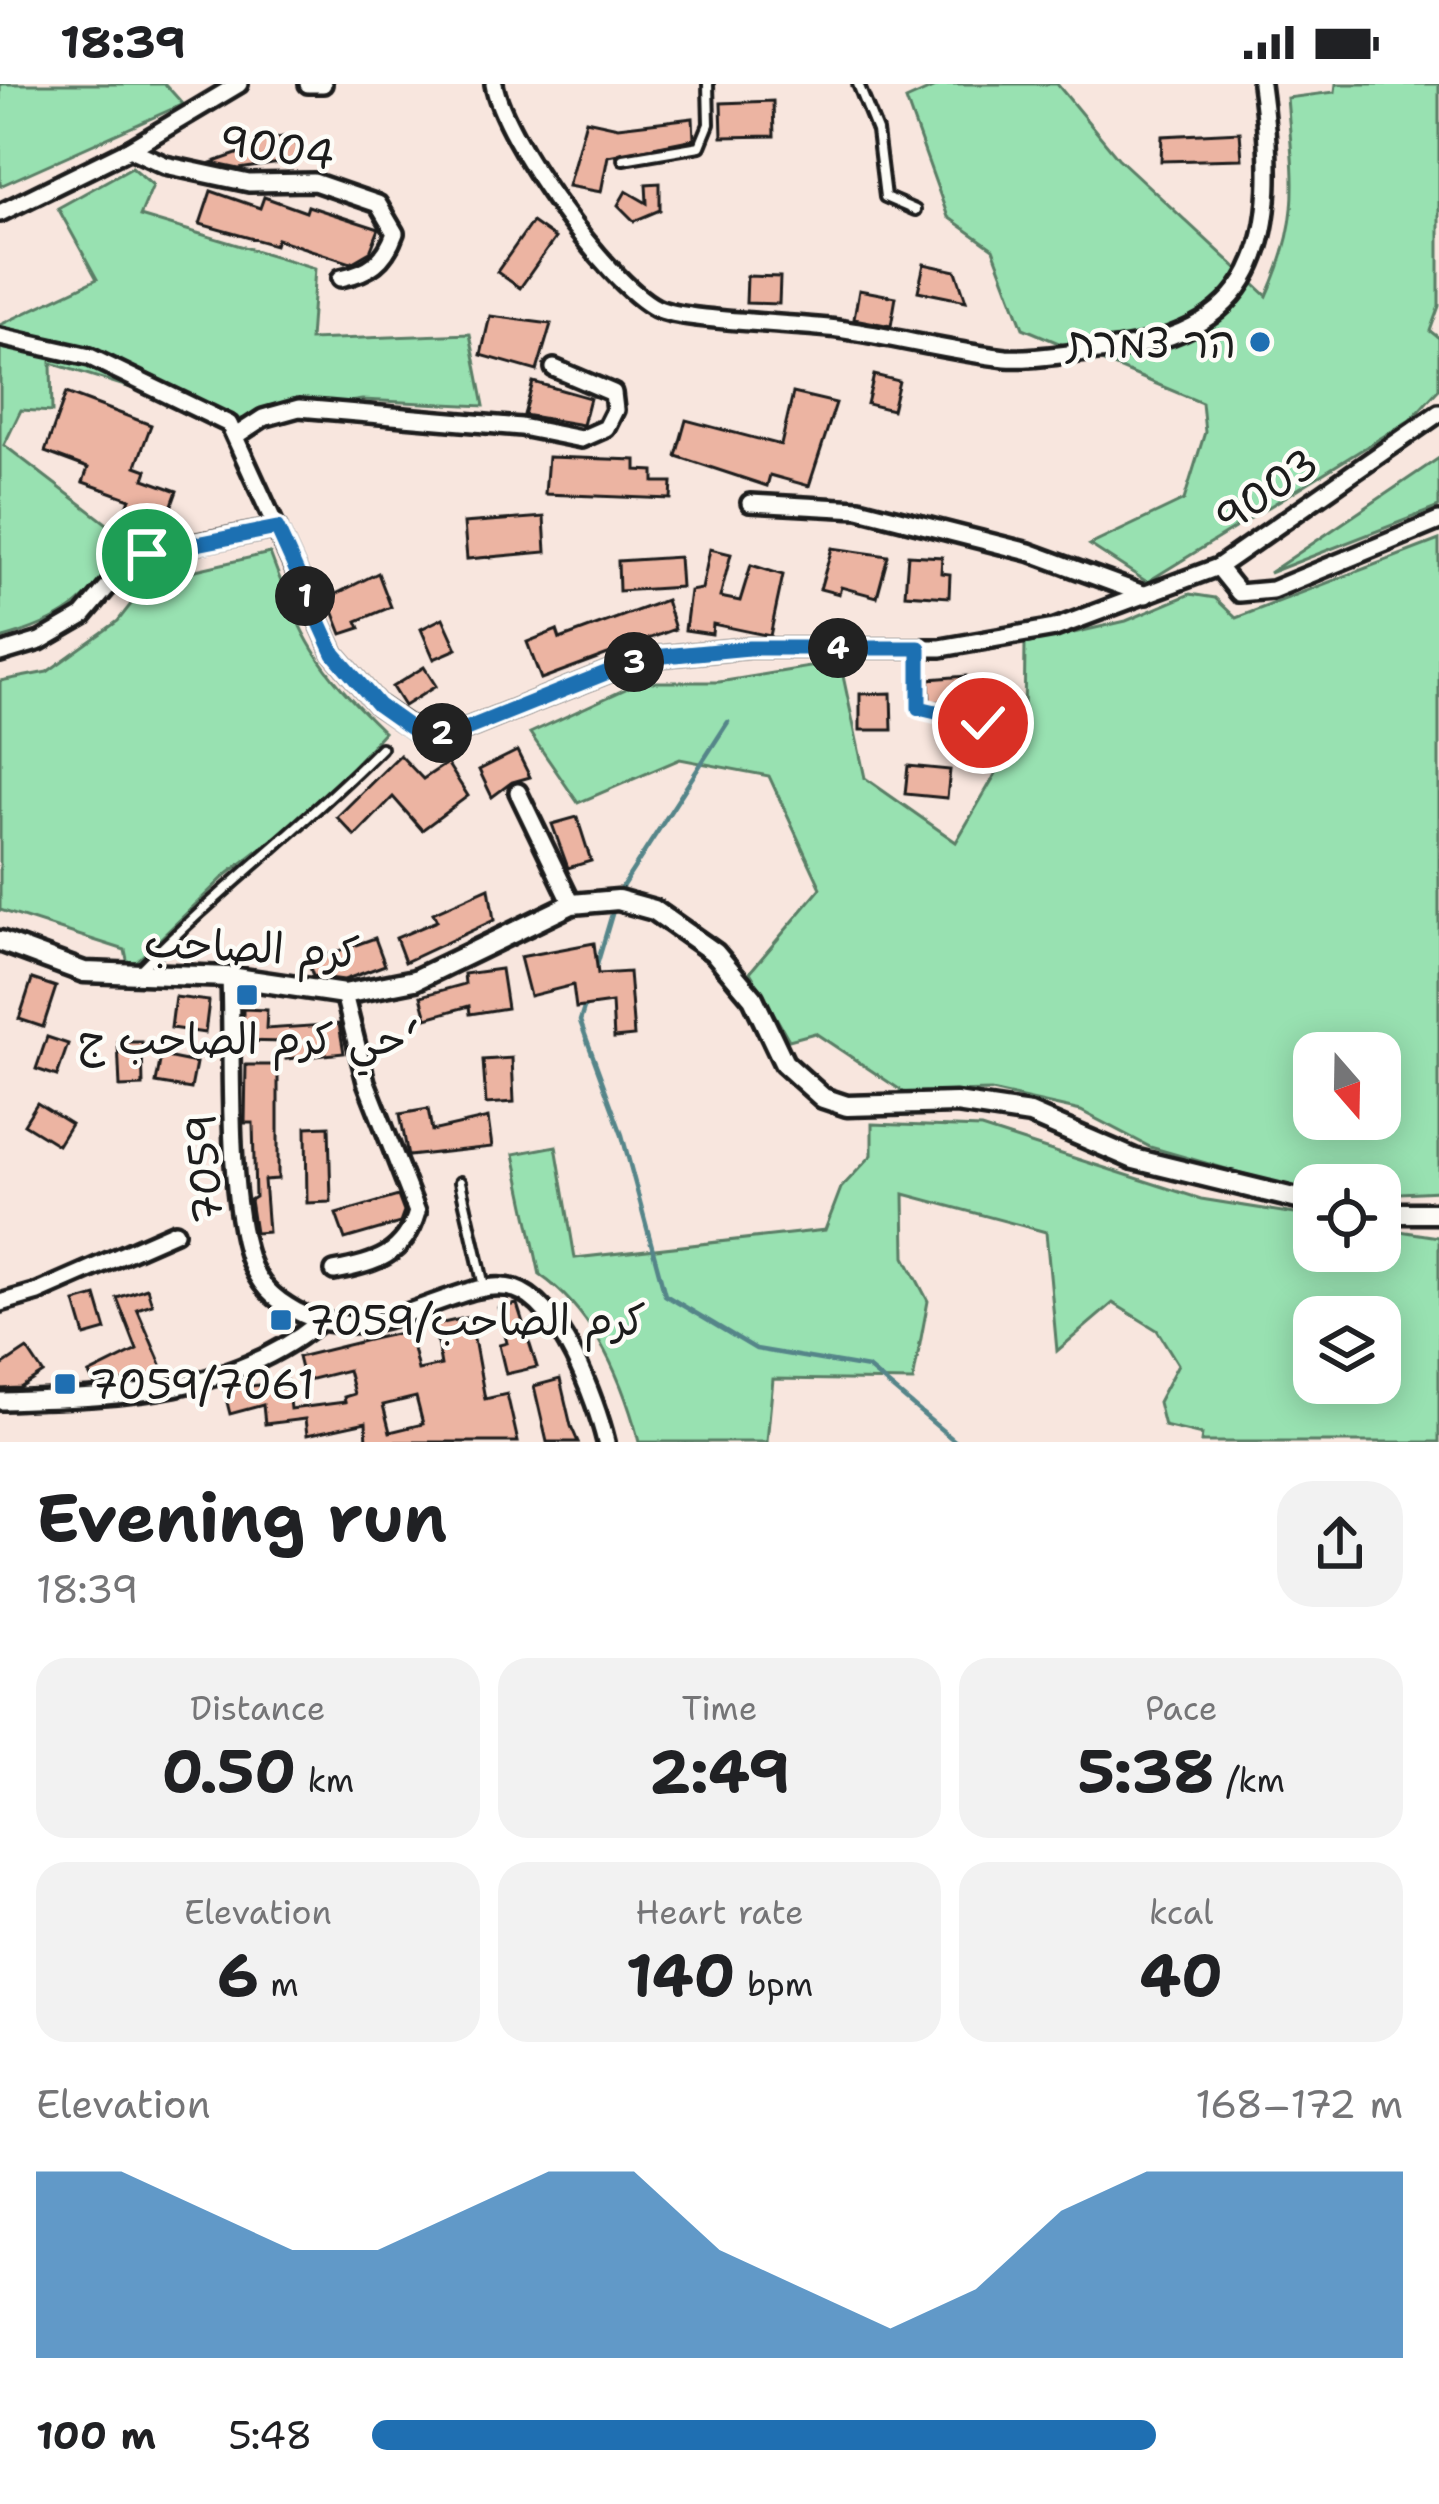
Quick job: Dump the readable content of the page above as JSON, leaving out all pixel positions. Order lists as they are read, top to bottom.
{
  "streets": {
    "street": [
      "9004",
      "9003",
      "كرم الصاحب",
      "7059"
    ]
  },
  "crossings": [
    ["كرم الصاحب", "7059"]
  ],
  "places": {
    "other": ["הר צמרת"],
    "transit": ["حي كرم الصاحب ج‘", "كرم الصاحب/7059", "7059/7061"]
  },
  "north": "bottom",
  "page": {
    "status": "18:39",
    "pins": [
      "1",
      "4",
      "3",
      "2"
    ],
    "heading": ["Evening run", "18:39"],
    "stats": [
      ["Distance", "0.50 km"],
      ["Time", "2:49"],
      ["Pace", "5:38 /km"],
      ["Elevation", "6 m"],
      ["Heart rate", "140 bpm"],
      ["kcal", "40"]
    ],
    "chart": ["Elevation", "168–172 m"],
    "list": [
      {
        "name": "100 m",
        "note": "5:48"
      }
    ]
  }
}
